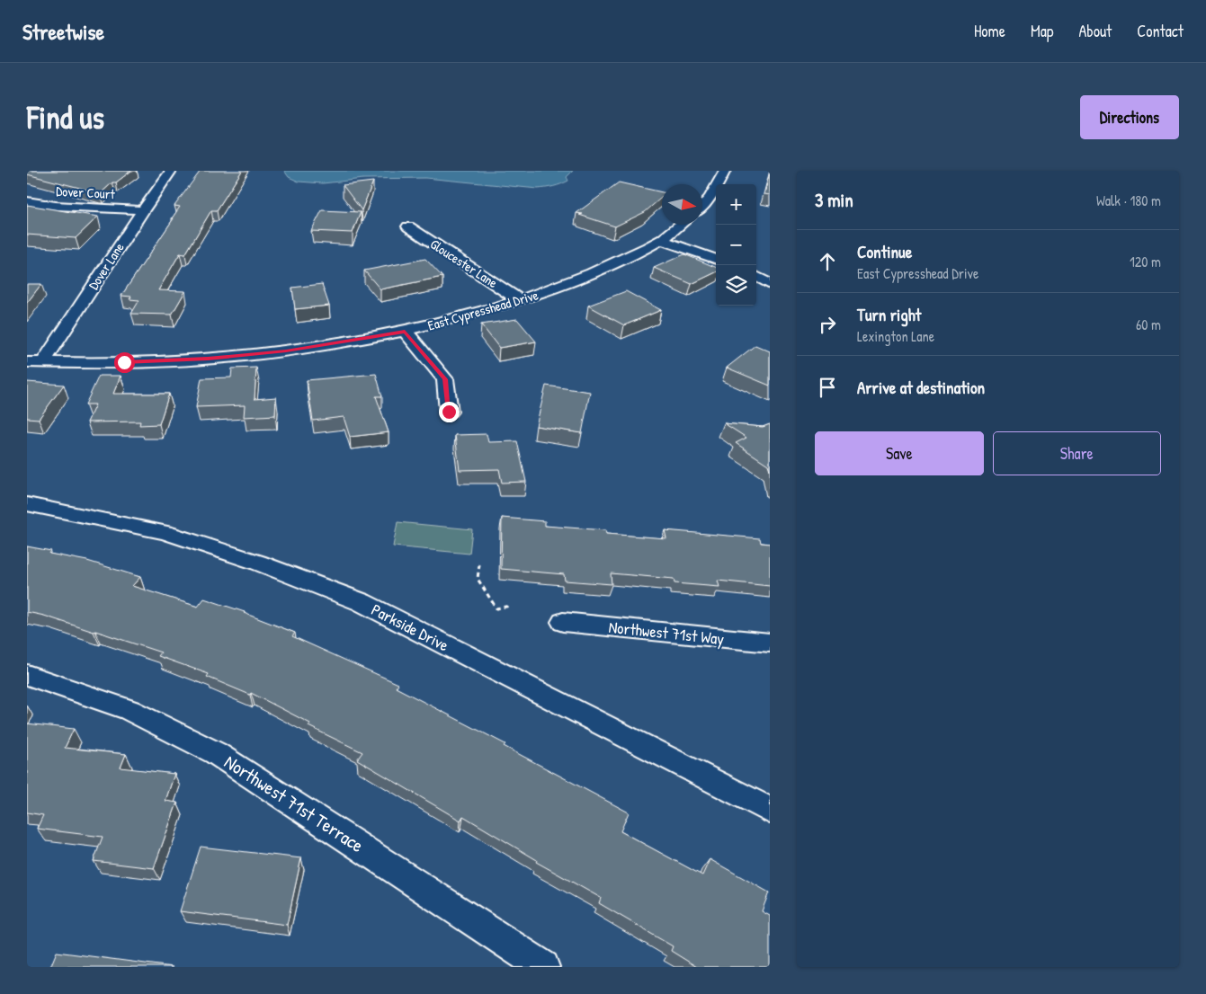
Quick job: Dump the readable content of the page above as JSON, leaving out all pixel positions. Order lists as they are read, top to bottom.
{
  "streets": {
    "street": [
      "Dover Court",
      "Gloucester Lane",
      "Dover Lane",
      "East Cypresshead Drive",
      "Parkside Drive",
      "Northwest 71st Way",
      "Northwest 71st Terrace"
    ]
  },
  "crossings": [
    ["Dover Court", "Dover Lane"],
    ["Gloucester Lane", "East Cypresshead Drive"],
    ["Dover Lane", "East Cypresshead Drive"]
  ],
  "north": "right",
  "page": {
    "header": "Streetwise",
    "nav": [
      "Home",
      "Map",
      "About",
      "Contact"
    ],
    "buttons": [
      "Directions",
      ["Save", "Share"]
    ],
    "title": "Find us",
    "heading": ["3 min", "Walk · 180 m"],
    "map_buttons": ["+", "−"],
    "list": [
      ["Continue", "East Cypresshead Drive", "120 m"],
      ["Turn right", "Lexington Lane", "60 m"],
      "Arrive at destination"
    ]
  }
}
